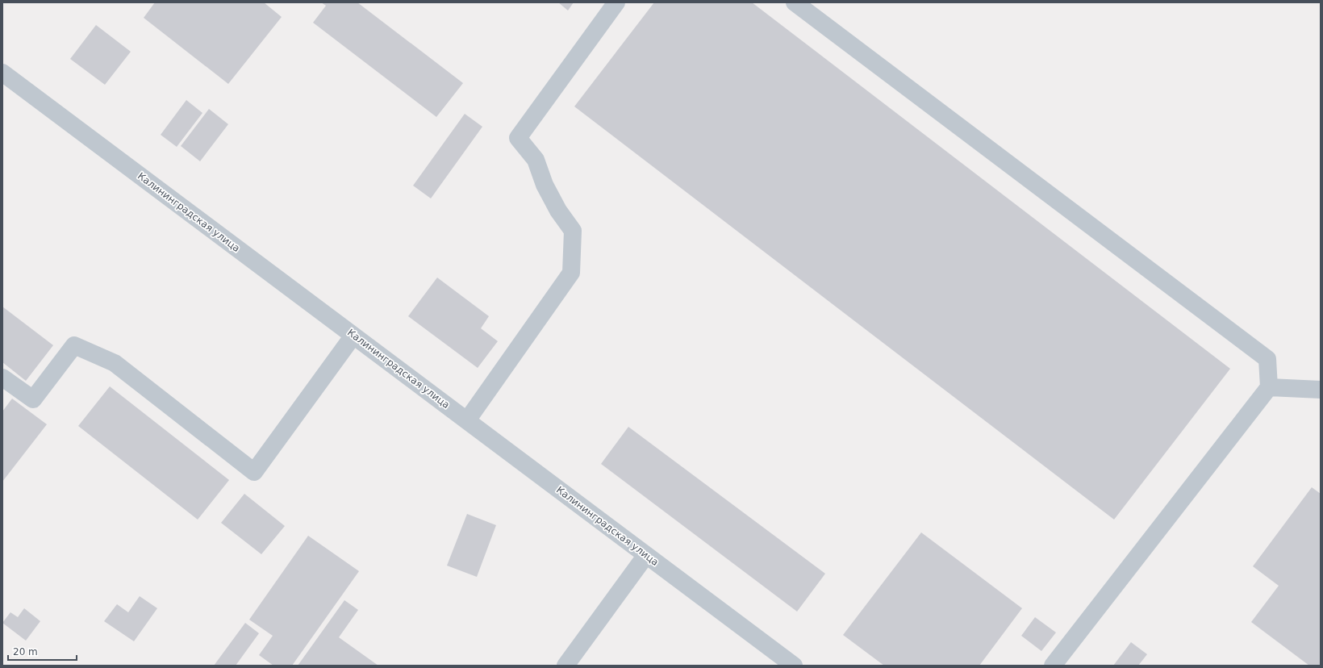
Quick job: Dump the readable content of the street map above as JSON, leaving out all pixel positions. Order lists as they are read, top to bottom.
{
  "streets": {
    "street": ["Калининградская улица"]
  },
  "scale_bar": "20 m"
}
